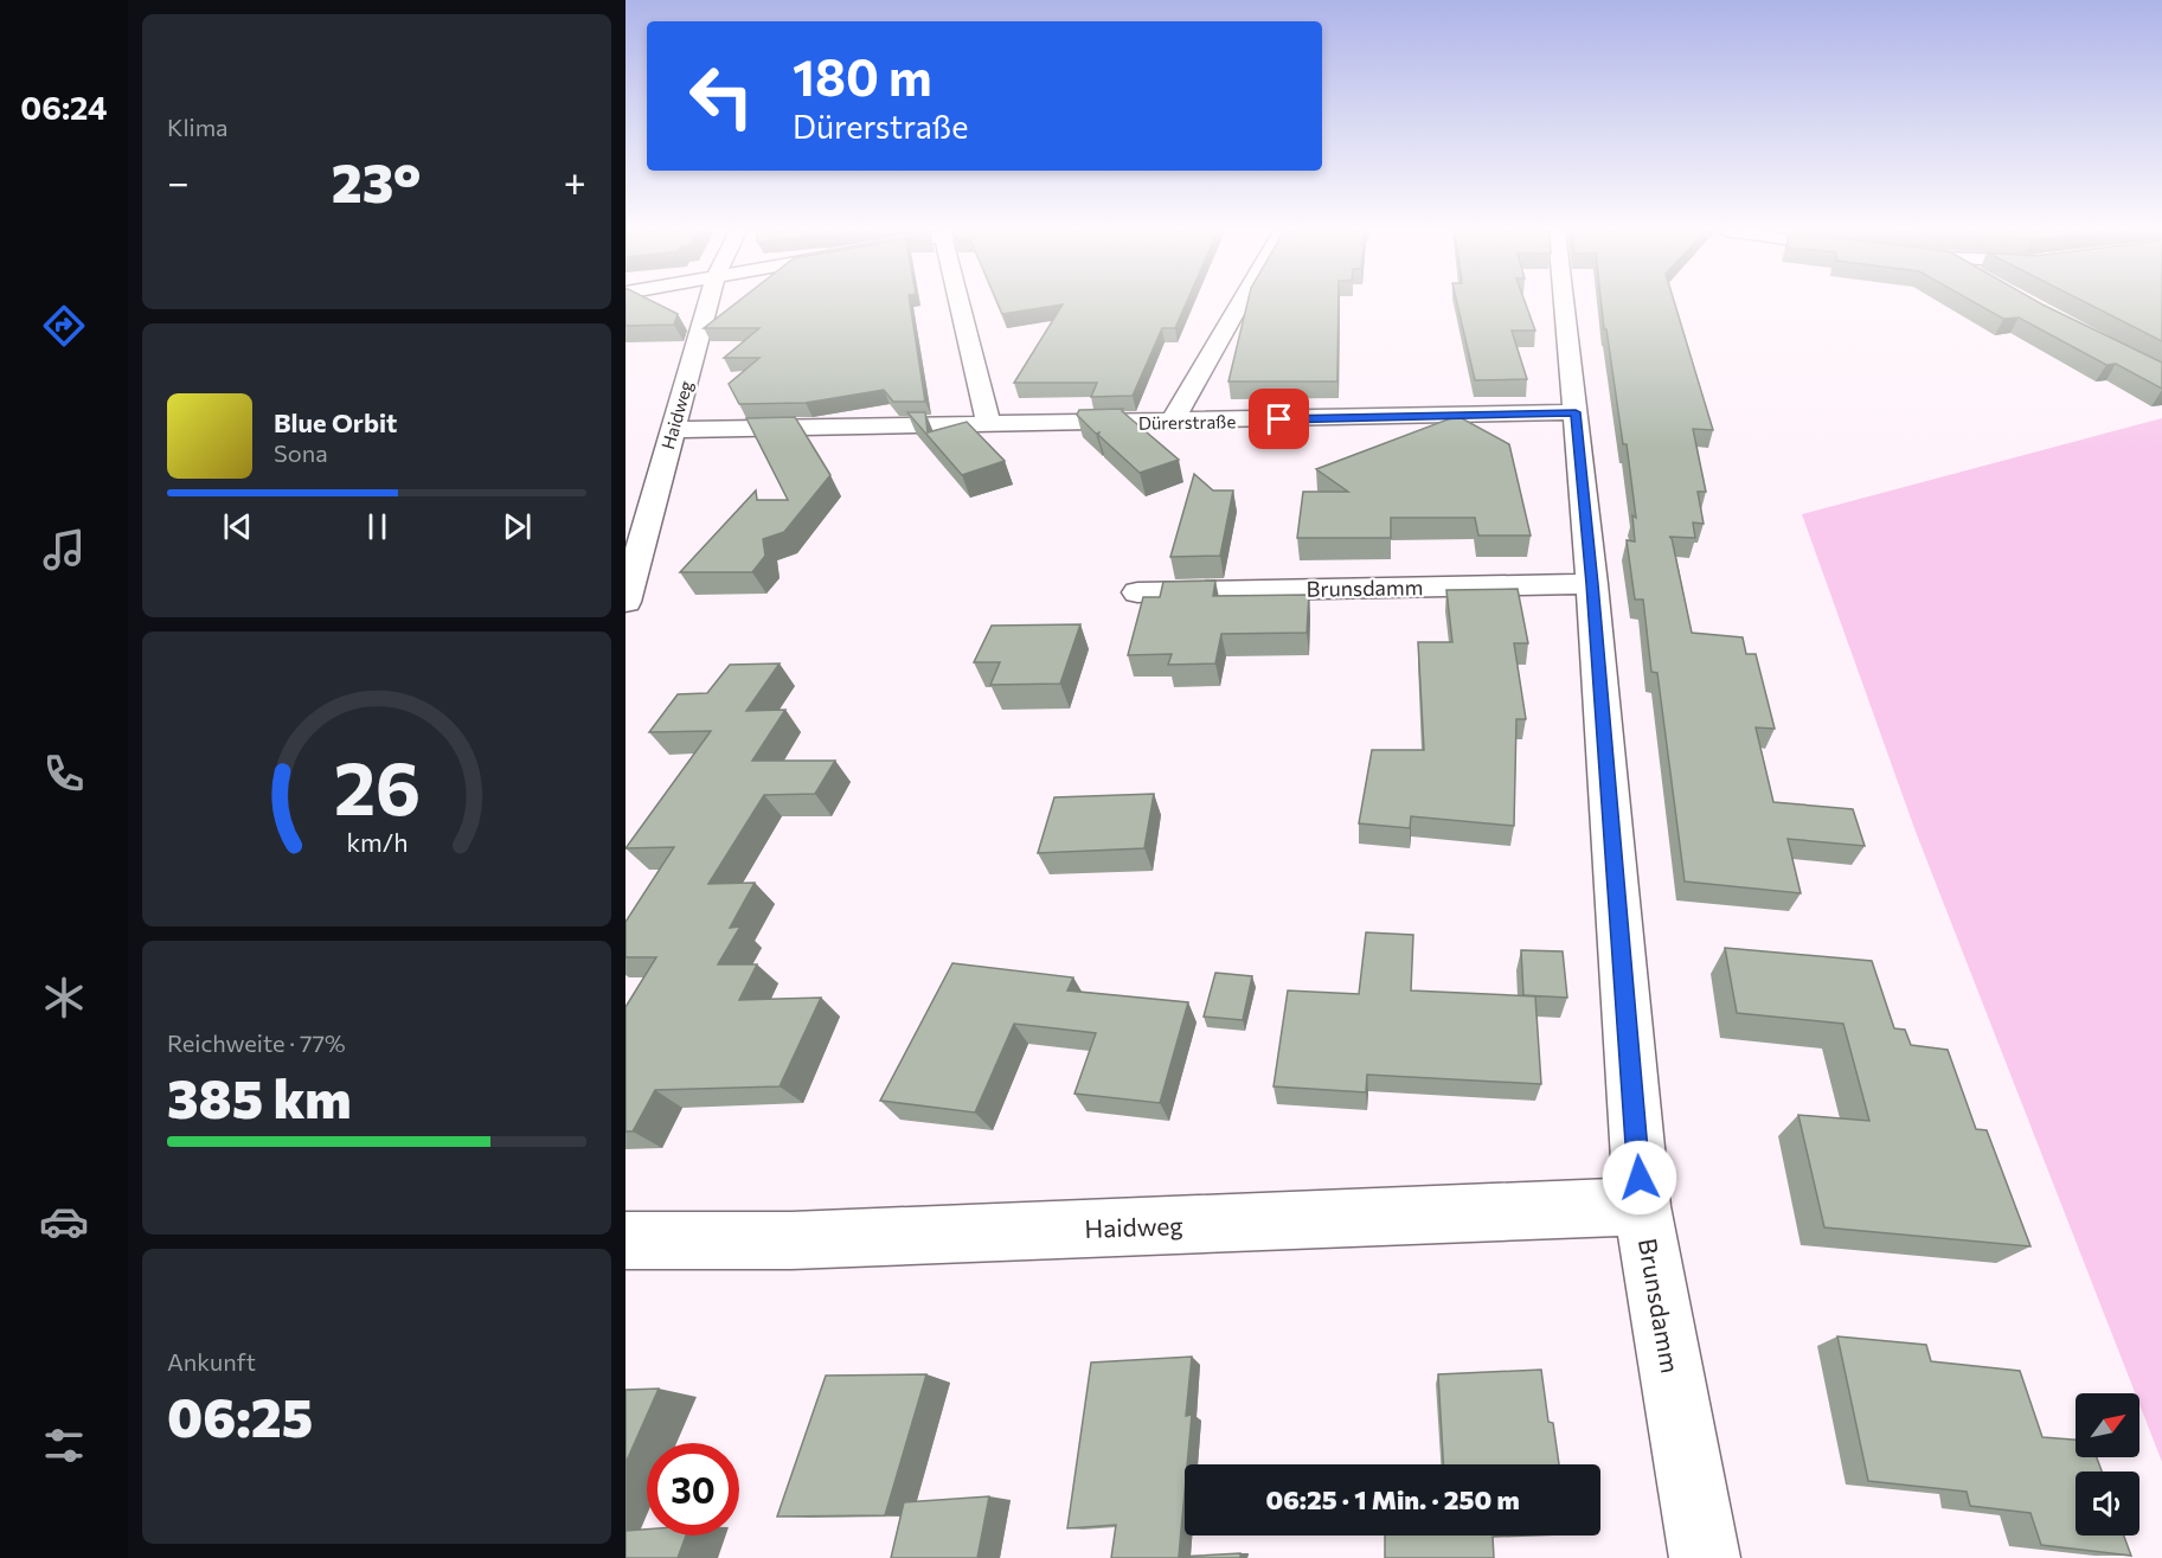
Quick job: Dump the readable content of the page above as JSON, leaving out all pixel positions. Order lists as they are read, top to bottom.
{
  "streets": {
    "street": ["Haidweg", "Dürerstraße", "Brunsdamm"]
  },
  "crossings": [
    ["Haidweg", "Dürerstraße"],
    ["Haidweg", "Brunsdamm"],
    ["Dürerstraße", "Brunsdamm"]
  ],
  "north": "top right",
  "page": {
    "tabs": "06:24",
    "tile": [
      "Klima",
      ["Reichweite · 77%", "385 km"],
      ["Ankunft", "06:25"]
    ],
    "turn": ["180 m", "Dürerstraße"],
    "heat": ["−", "23°", "+"],
    "song": ["Blue Orbit", "Sona"],
    "limit": "30",
    "trip": "06:25 · 1 Min. · 250 m",
    "gauge": ["26", "km/h"]
  }
}
